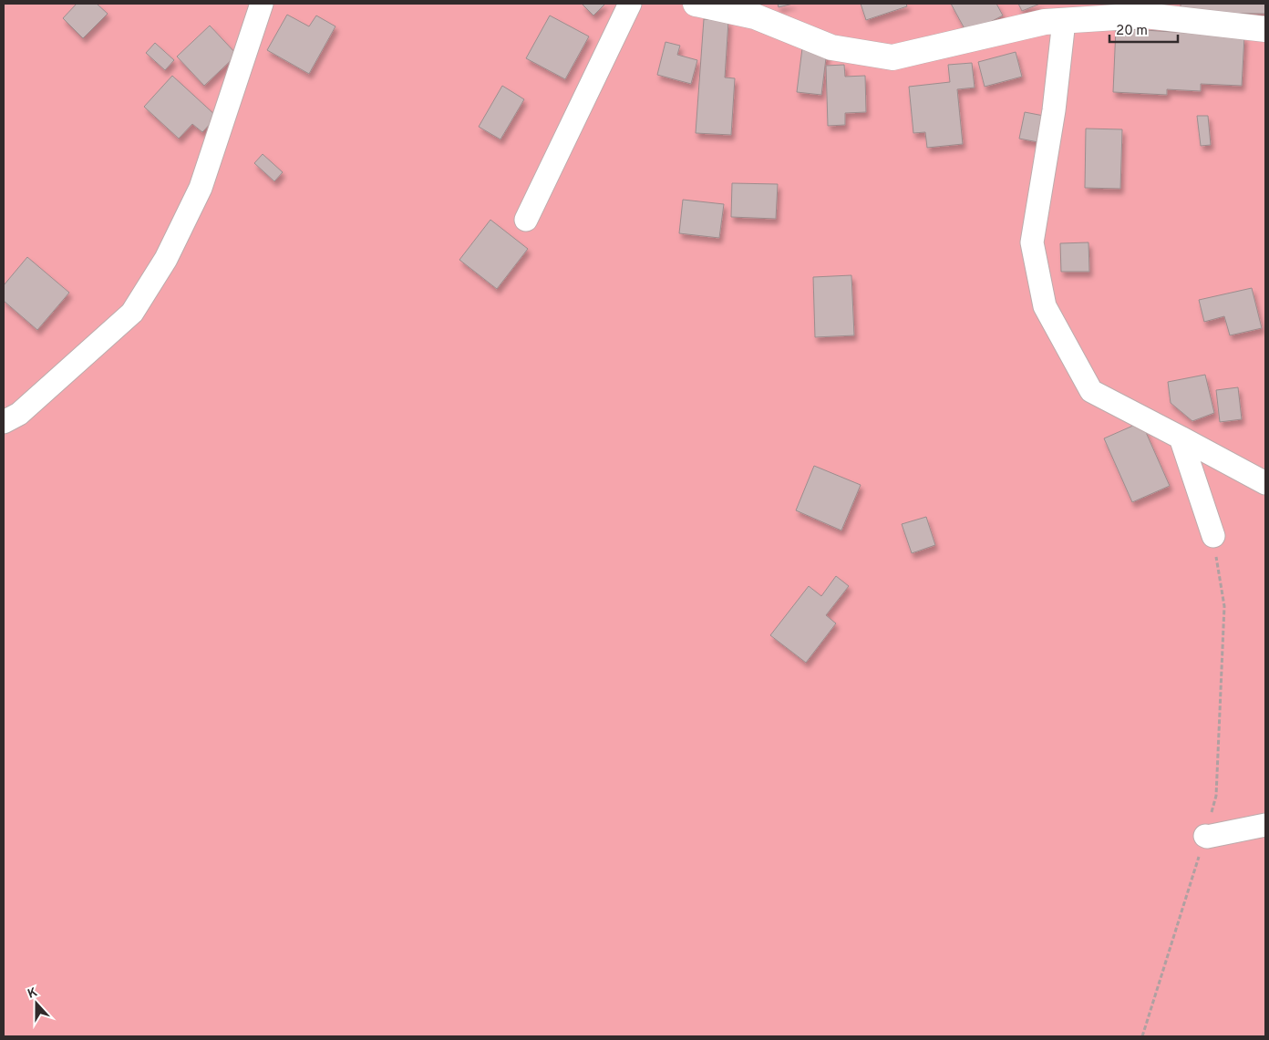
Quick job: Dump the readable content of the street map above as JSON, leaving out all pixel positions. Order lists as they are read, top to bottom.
{
  "scale_bar": "20 m",
  "north": "top"
}
